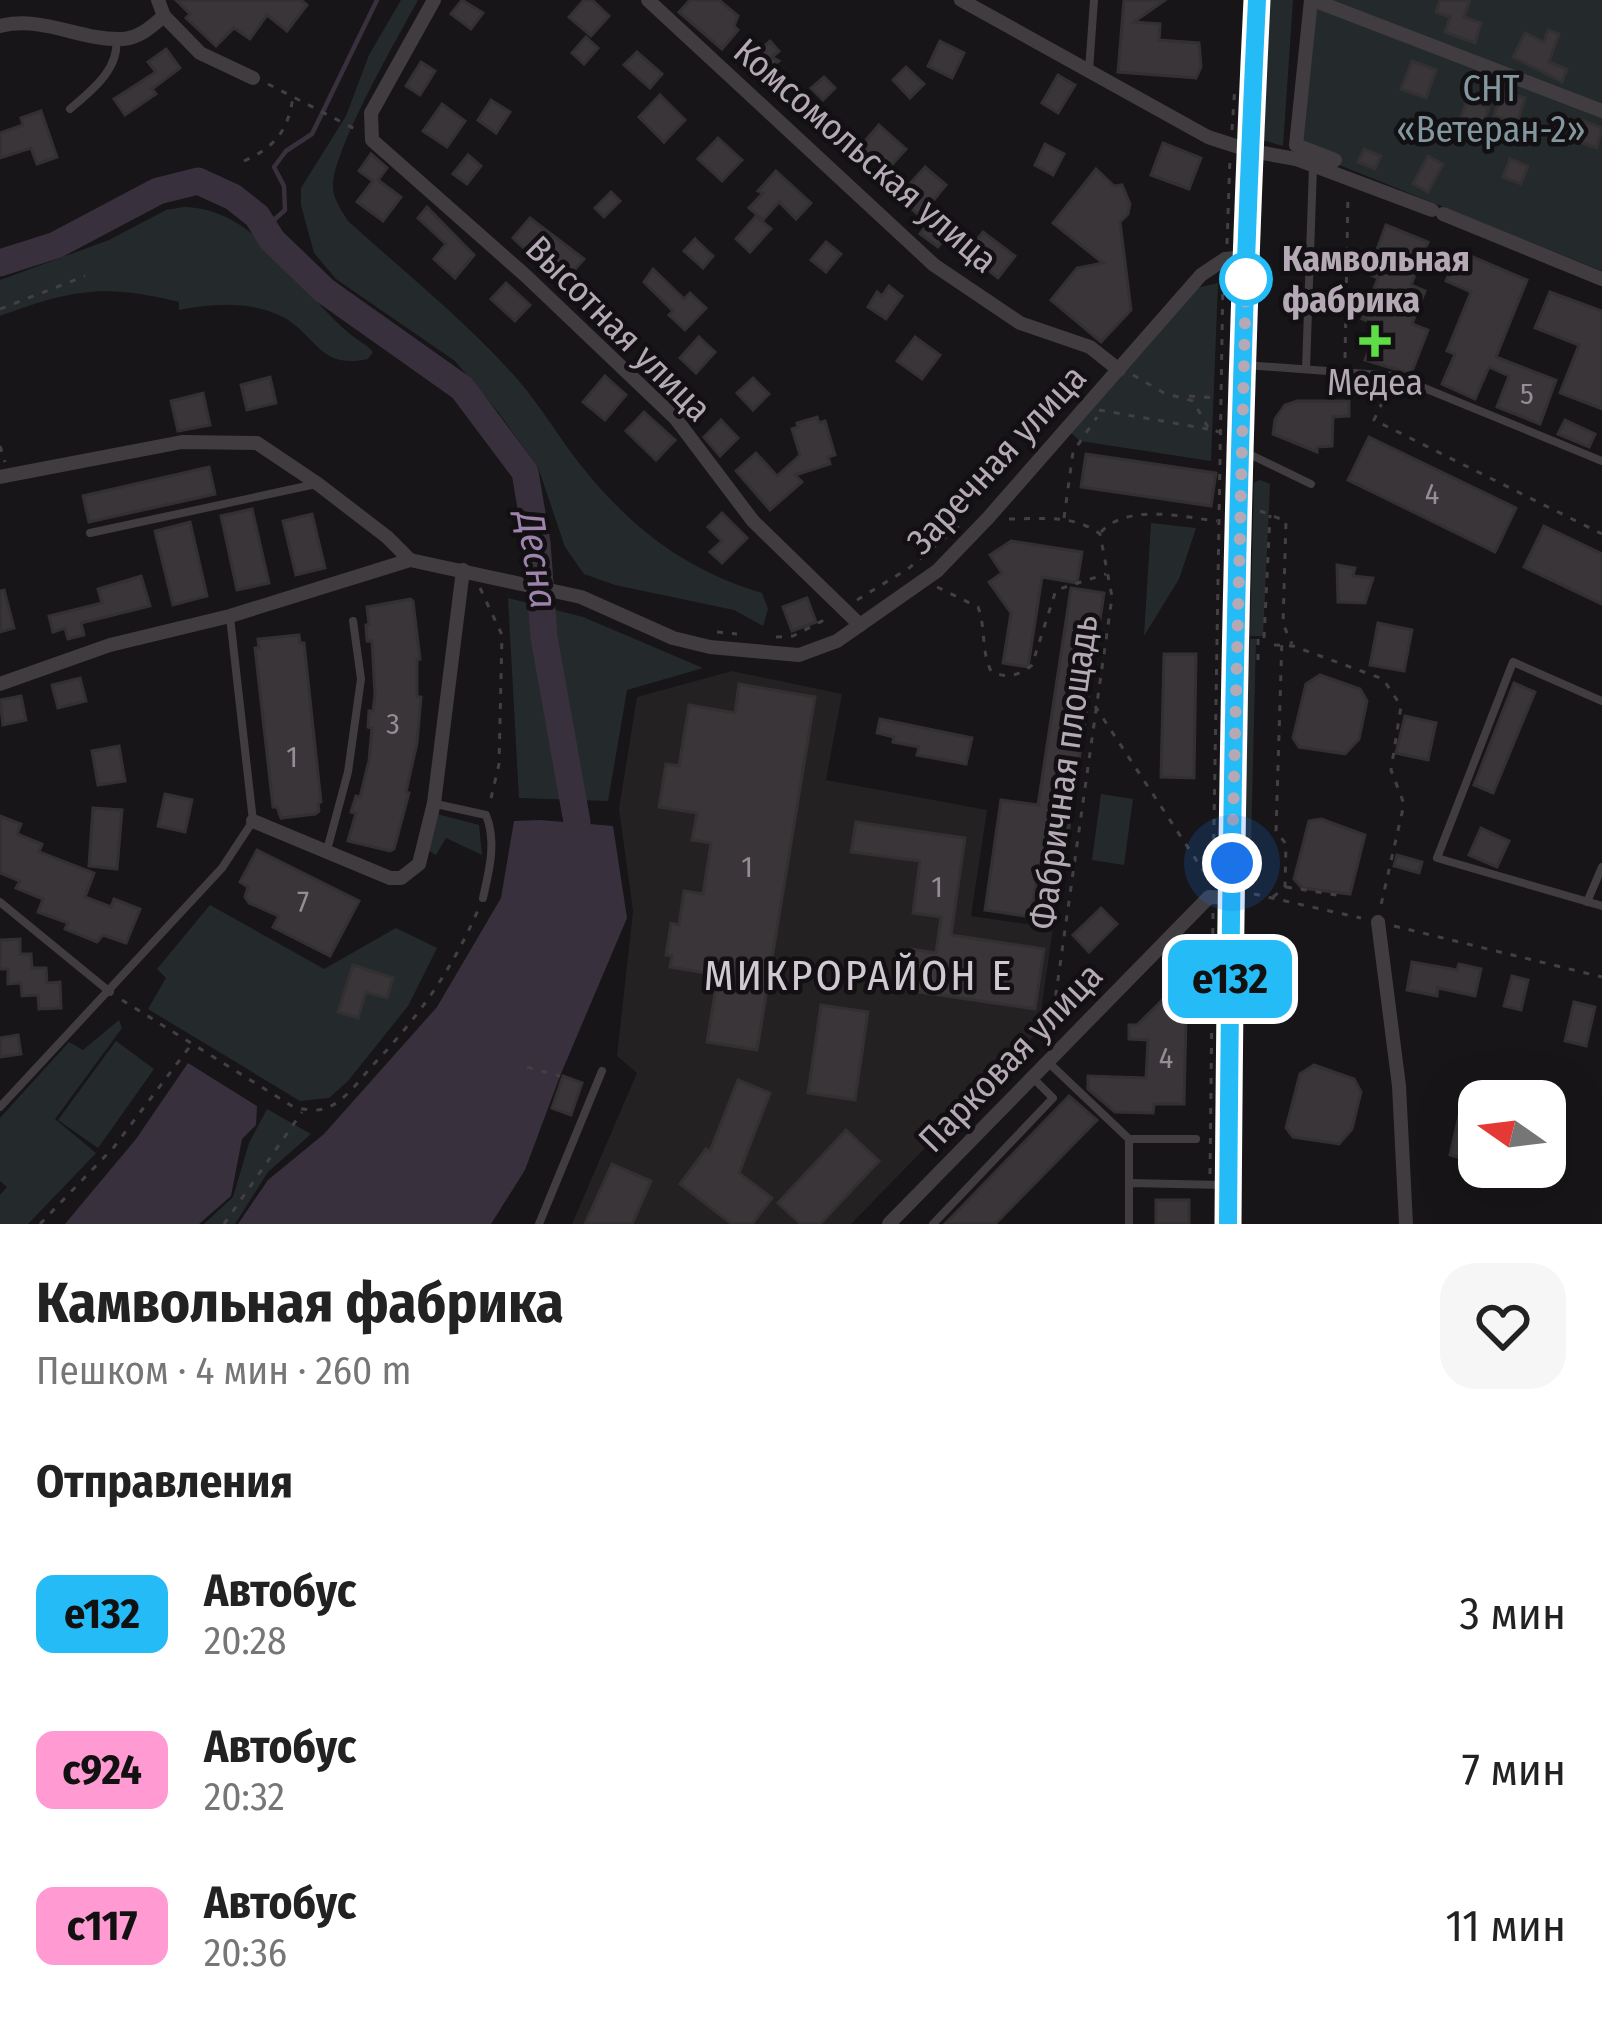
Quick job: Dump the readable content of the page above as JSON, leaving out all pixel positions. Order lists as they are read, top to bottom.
{
  "streets": {
    "street": [
      "Комсомольская улица",
      "Высотная улица",
      "Заречная улица",
      "Парковая улица"
    ],
    "path": ["Фабричная площадь"]
  },
  "crossings": [
    ["Комсомольская улица", "Заречная улица"],
    ["Высотная улица", "Заречная улица"],
    ["Фабричная площадь", "Парковая улица"]
  ],
  "districts": ["МИКРОРАЙОН Е"],
  "water": ["Десна"],
  "parks": ["СНТ «Ветеран-2»"],
  "places": {
    "other": ["Камвольная фабрика"],
    "health": ["Медеа"]
  },
  "lines": ["bus line е132"],
  "house_numbers": [
    "5",
    "4",
    "3",
    "1",
    "1",
    "1",
    "7",
    "4"
  ],
  "north": "left",
  "page": {
    "on_map": "е132",
    "heading": [
      ["Камвольная фабрика", "Пешком · 4 мин · 260 m"],
      "Отправления"
    ],
    "list": [
      {
        "mark": "е132",
        "name": "Автобус",
        "note": "20:28",
        "value": "3 мин"
      },
      {
        "mark": "с924",
        "name": "Автобус",
        "note": "20:32",
        "value": "7 мин"
      },
      {
        "mark": "с117",
        "name": "Автобус",
        "note": "20:36",
        "value": "11 мин"
      }
    ]
  }
}
